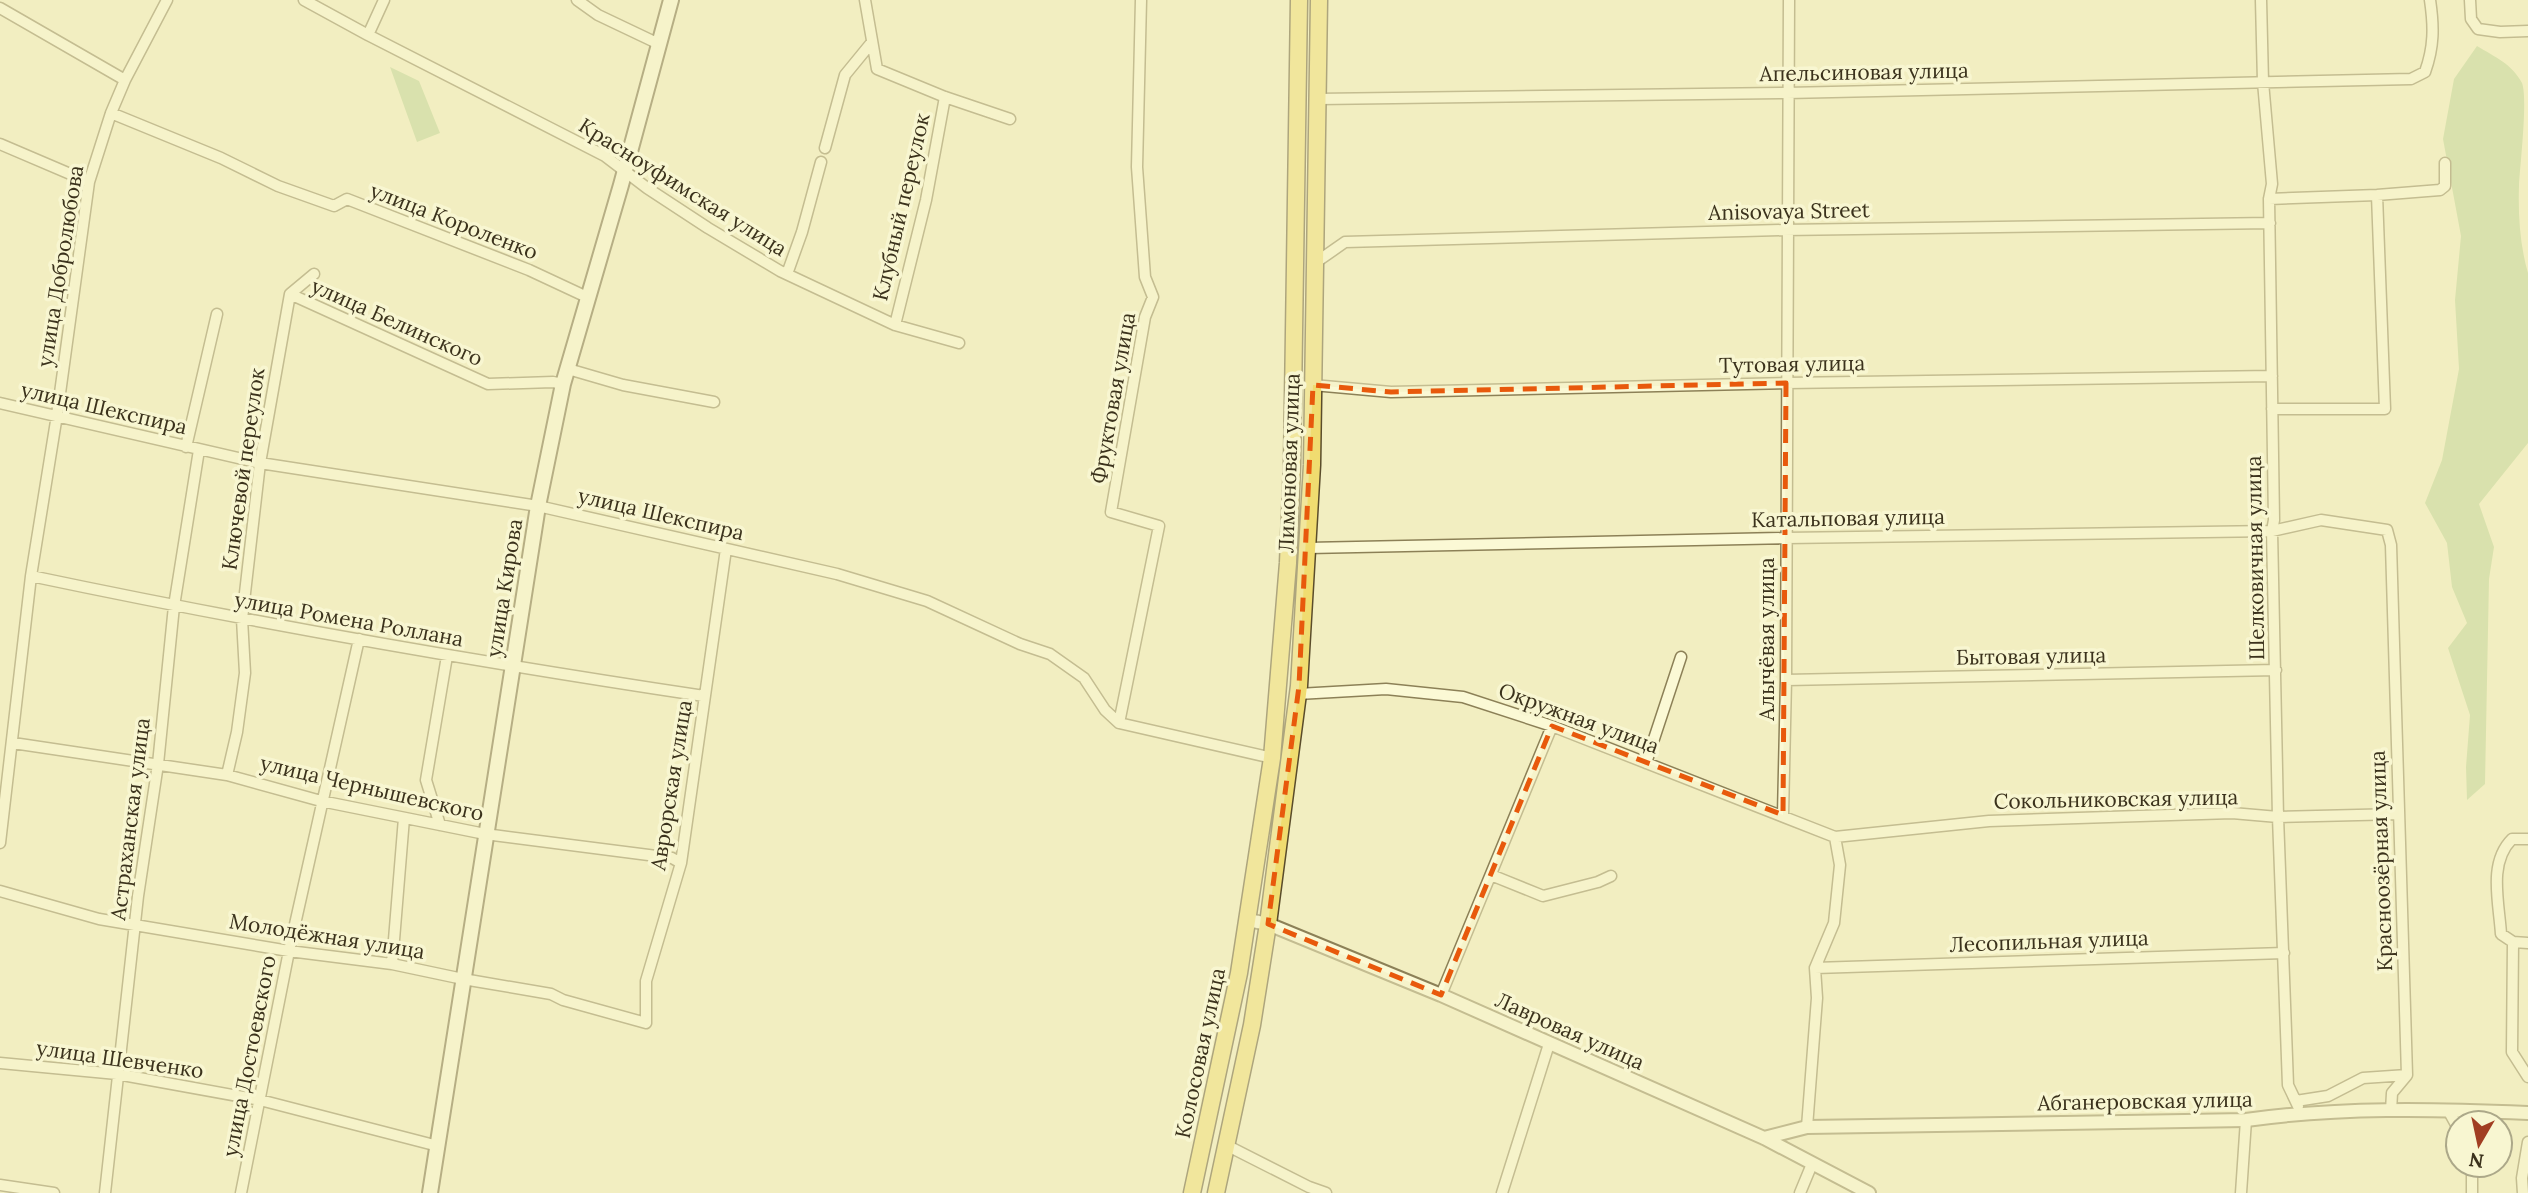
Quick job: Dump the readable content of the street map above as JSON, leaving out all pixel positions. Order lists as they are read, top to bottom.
{
  "streets": {
    "highway": ["Лимоновая улица", "Колосовая улица"],
    "main road": ["улица Кирова"],
    "street": [
      "Апельсиновая улица",
      "Красноуфимская улица",
      "Клубный переулок",
      "Anisovaya Street",
      "улица Короленко",
      "улица Добролюбова",
      "улица Белинского",
      "Тутовая улица",
      "Фруктовая улица",
      "улица Шекспира",
      "Ключевой переулок",
      "Катальповая улица",
      "Шелковичная улица",
      "улица Ромена Роллана",
      "Алычёвая улица",
      "Бытовая улица",
      "Окружная улица",
      "Аврорская улица",
      "улица Чернышевского",
      "Сокольниковская улица",
      "Астраханская улица",
      "Красноозёрная улица",
      "Молодёжная улица",
      "Лесопильная улица",
      "Лавровая улица",
      "улица Достоевского",
      "улица Шевченко",
      "Абганеровская улица"
    ]
  },
  "crossings": [
    ["Апельсиновая улица", "Лимоновая улица"],
    ["Апельсиновая улица", "Шелковичная улица"],
    ["Апельсиновая улица", "Алычёвая улица"],
    ["Красноуфимская улица", "Клубный переулок"],
    ["Красноуфимская улица", "улица Кирова"],
    ["Anisovaya Street", "Лимоновая улица"],
    ["Anisovaya Street", "Шелковичная улица"],
    ["Anisovaya Street", "Алычёвая улица"],
    ["улица Короленко", "улица Добролюбова"],
    ["улица Короленко", "улица Кирова"],
    ["улица Добролюбова", "улица Шекспира"],
    ["улица Добролюбова", "улица Ромена Роллана"],
    ["улица Добролюбова", "улица Чернышевского"],
    ["улица Белинского", "Ключевой переулок"],
    ["улица Белинского", "улица Кирова"],
    ["Тутовая улица", "Лимоновая улица"],
    ["Тутовая улица", "Шелковичная улица"],
    ["Тутовая улица", "Алычёвая улица"],
    ["Фруктовая улица", "улица Шекспира"],
    ["улица Шекспира", "Ключевой переулок"],
    ["улица Шекспира", "улица Кирова"],
    ["улица Шекспира", "Аврорская улица"],
    ["улица Шекспира", "Астраханская улица"],
    ["Лимоновая улица", "Катальповая улица"],
    ["Лимоновая улица", "Окружная улица"],
    ["Лимоновая улица", "Лавровая улица"],
    ["Лимоновая улица", "Колосовая улица"],
    ["Ключевой переулок", "улица Ромена Роллана"],
    ["Ключевой переулок", "улица Чернышевского"],
    ["Катальповая улица", "Шелковичная улица"],
    ["Катальповая улица", "Алычёвая улица"],
    ["Катальповая улица", "Красноозёрная улица"],
    ["Шелковичная улица", "Бытовая улица"],
    ["Шелковичная улица", "Сокольниковская улица"],
    ["Шелковичная улица", "Лесопильная улица"],
    ["Шелковичная улица", "Абганеровская улица"],
    ["улица Кирова", "улица Ромена Роллана"],
    ["улица Кирова", "улица Чернышевского"],
    ["улица Кирова", "Молодёжная улица"],
    ["улица Кирова", "улица Шевченко"],
    ["улица Ромена Роллана", "Аврорская улица"],
    ["улица Ромена Роллана", "Астраханская улица"],
    ["улица Ромена Роллана", "улица Достоевского"],
    ["Алычёвая улица", "Бытовая улица"],
    ["Алычёвая улица", "Окружная улица"],
    ["Окружная улица", "Сокольниковская улица"],
    ["Аврорская улица", "улица Чернышевского"],
    ["Аврорская улица", "Молодёжная улица"],
    ["улица Чернышевского", "Астраханская улица"],
    ["улица Чернышевского", "улица Достоевского"],
    ["Сокольниковская улица", "Красноозёрная улица"],
    ["Астраханская улица", "Молодёжная улица"],
    ["Астраханская улица", "улица Шевченко"],
    ["Молодёжная улица", "улица Достоевского"],
    ["Лавровая улица", "Колосовая улица"],
    ["Лавровая улица", "Абганеровская улица"],
    ["улица Достоевского", "улица Шевченко"]
  ],
  "north": "bottom"
}
